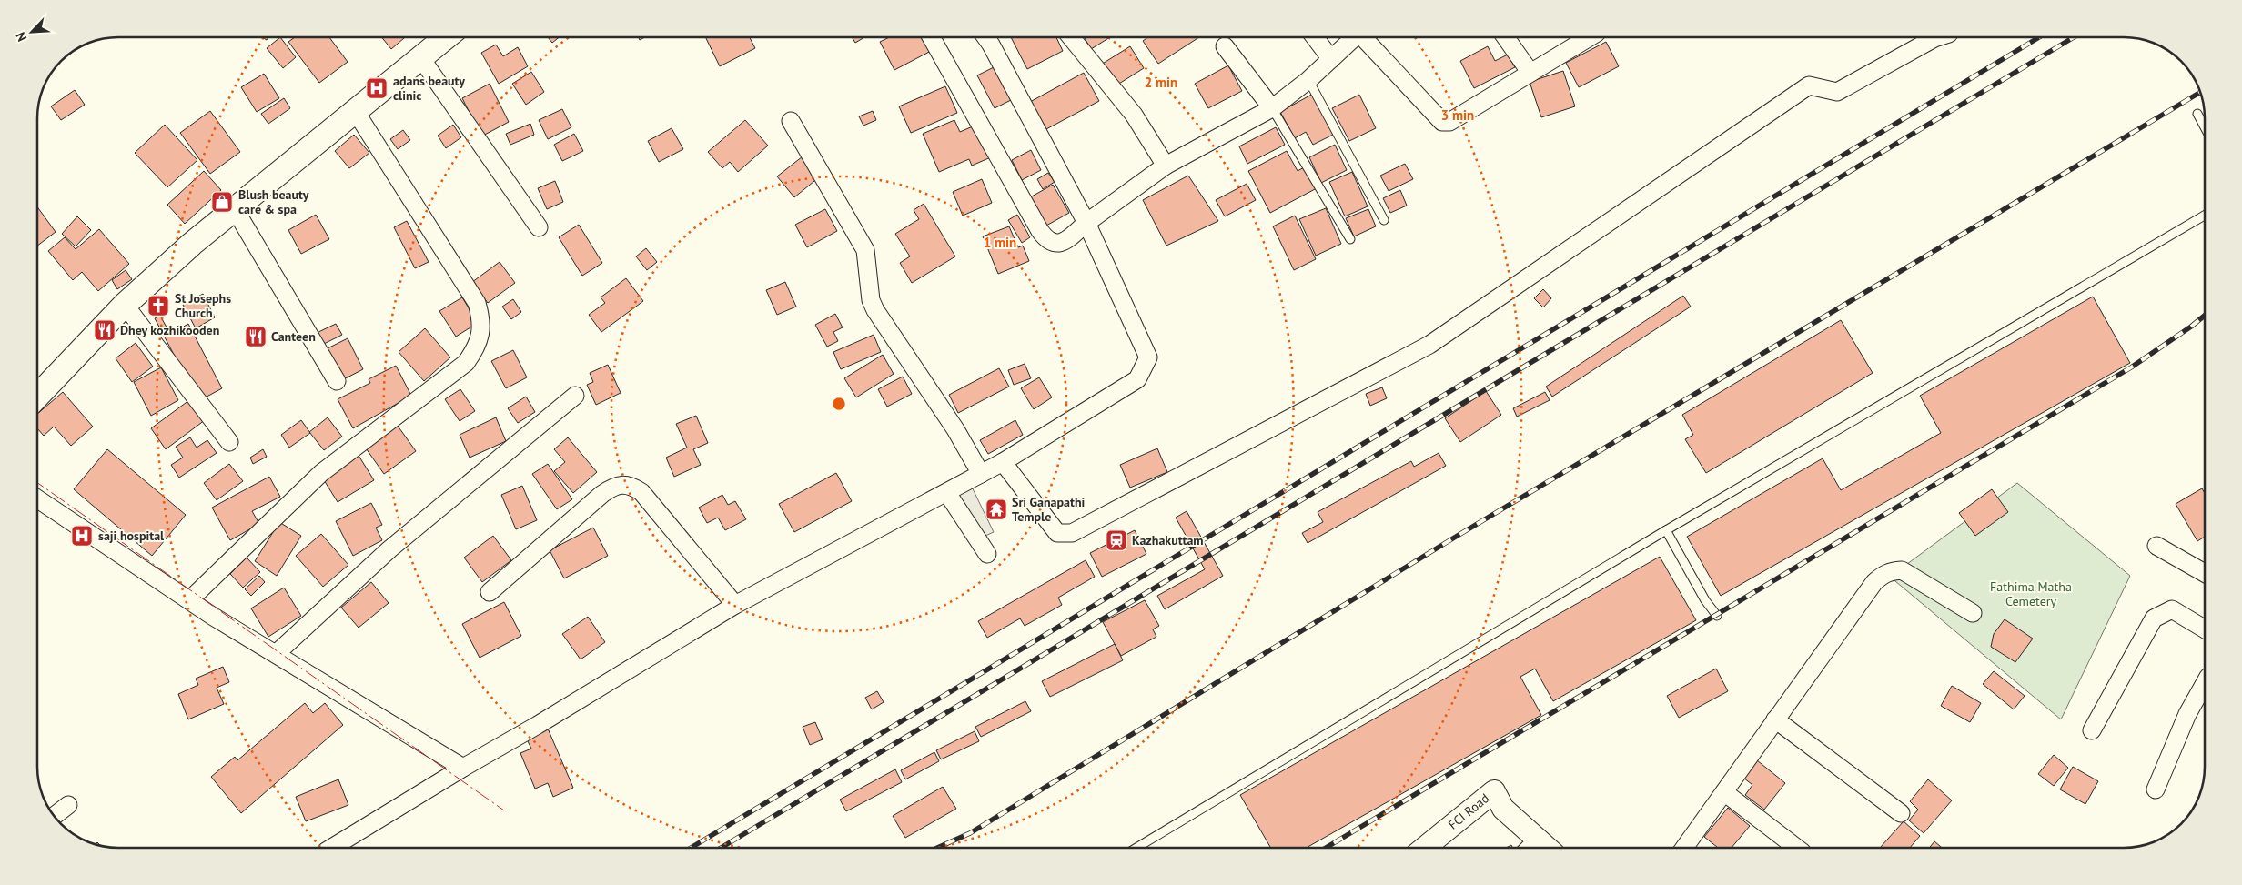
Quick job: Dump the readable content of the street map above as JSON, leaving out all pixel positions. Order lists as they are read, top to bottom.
{
  "streets": {
    "street": ["FCI Road"]
  },
  "parks": ["Fathima Matha Cemetery"],
  "places": {
    "hospital": ["adans beauty clinic", "saji hospital"],
    "shop": ["Blush beauty care & spa"],
    "church": ["St Josephs Church"],
    "restaurant": ["Dhey kozhikooden", "Canteen"],
    "temple": ["Sri Ganapathi Temple"],
    "station": ["Kazhakuttam"]
  },
  "north": "bottom left",
  "rings": ["2 min", "3 min", "1 min"]
}
